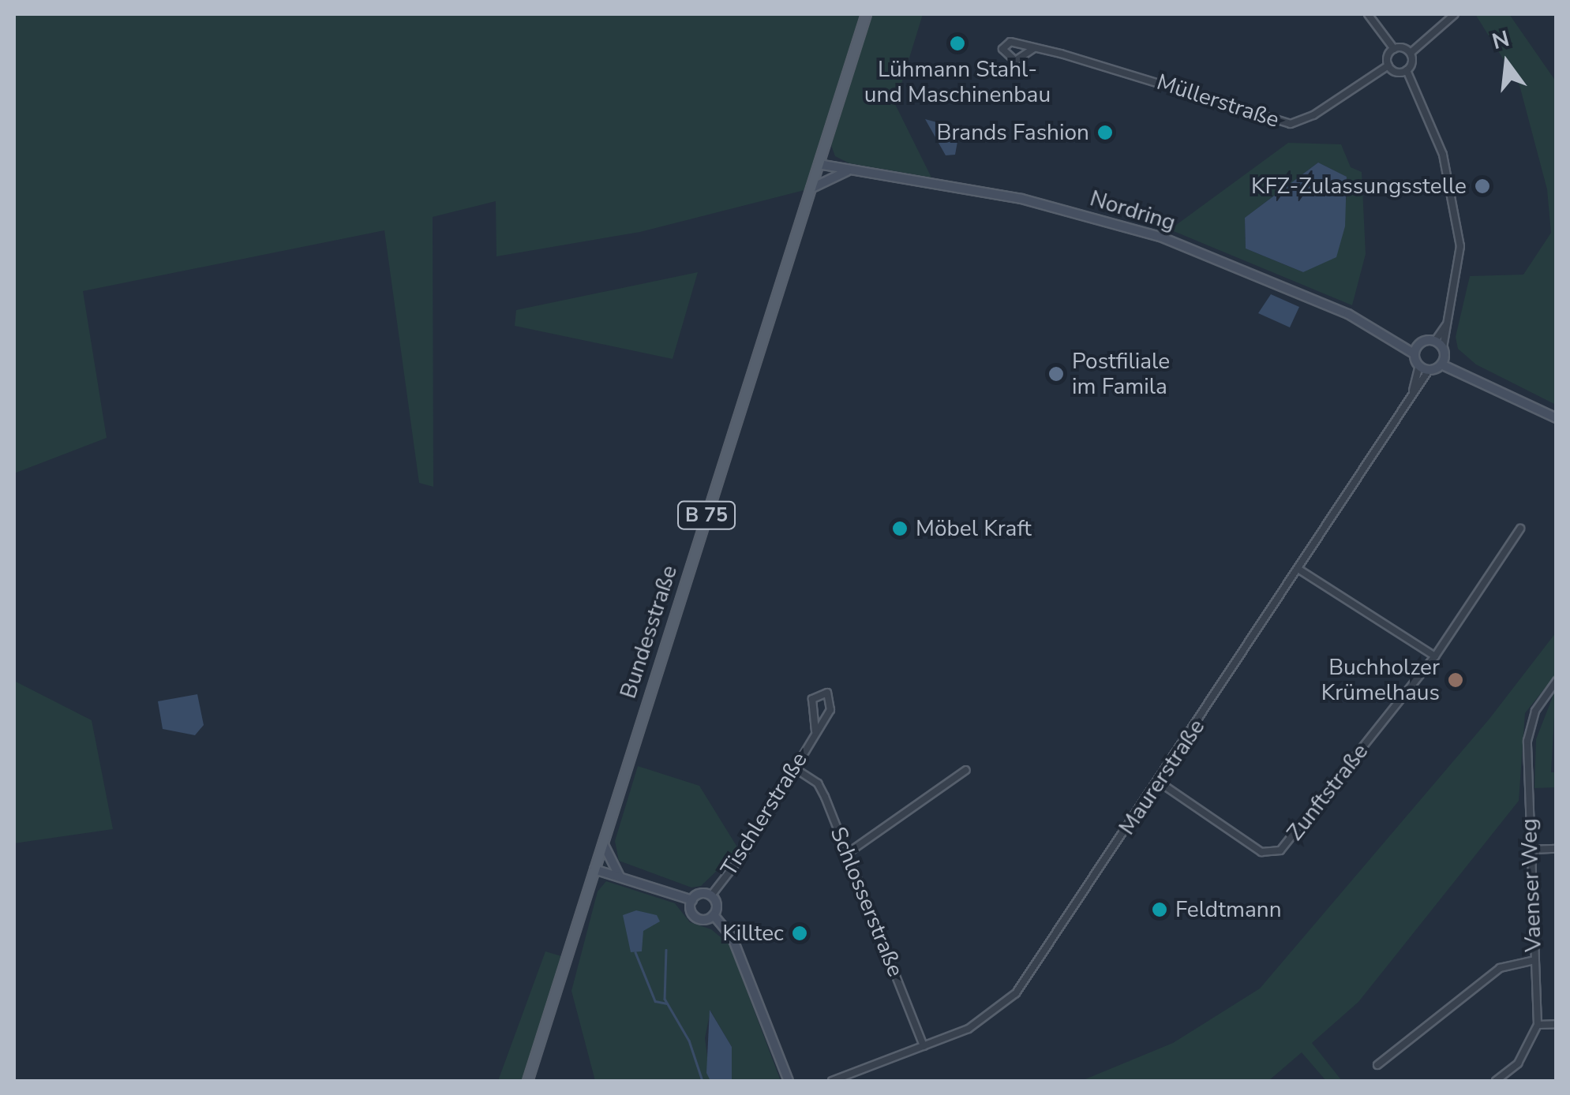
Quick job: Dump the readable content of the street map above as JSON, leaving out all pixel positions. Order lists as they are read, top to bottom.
{
  "streets": {
    "main road": ["B 75", "Bundesstraße"],
    "street": [
      "Müllerstraße",
      "Nordring",
      "Maurerstraße",
      "Zunftstraße",
      "Tischlerstraße",
      "Vaenser Weg",
      "Schlosserstraße"
    ]
  },
  "crossings": [
    ["Nordring", "Bundesstraße"],
    ["Nordring", "Maurerstraße"],
    ["Maurerstraße", "Zunftstraße"],
    ["Maurerstraße", "Schlosserstraße"],
    ["Tischlerstraße", "Schlosserstraße"]
  ],
  "places": [
    "Lühmann Stahl- und Maschinenbau",
    "Brands Fashion",
    "KFZ-Zulassungsstelle",
    "Postfiliale im Famila",
    "Möbel Kraft",
    "Buchholzer Krümelhaus",
    "Feldtmann",
    "Killtec"
  ],
  "north": "top"
}
